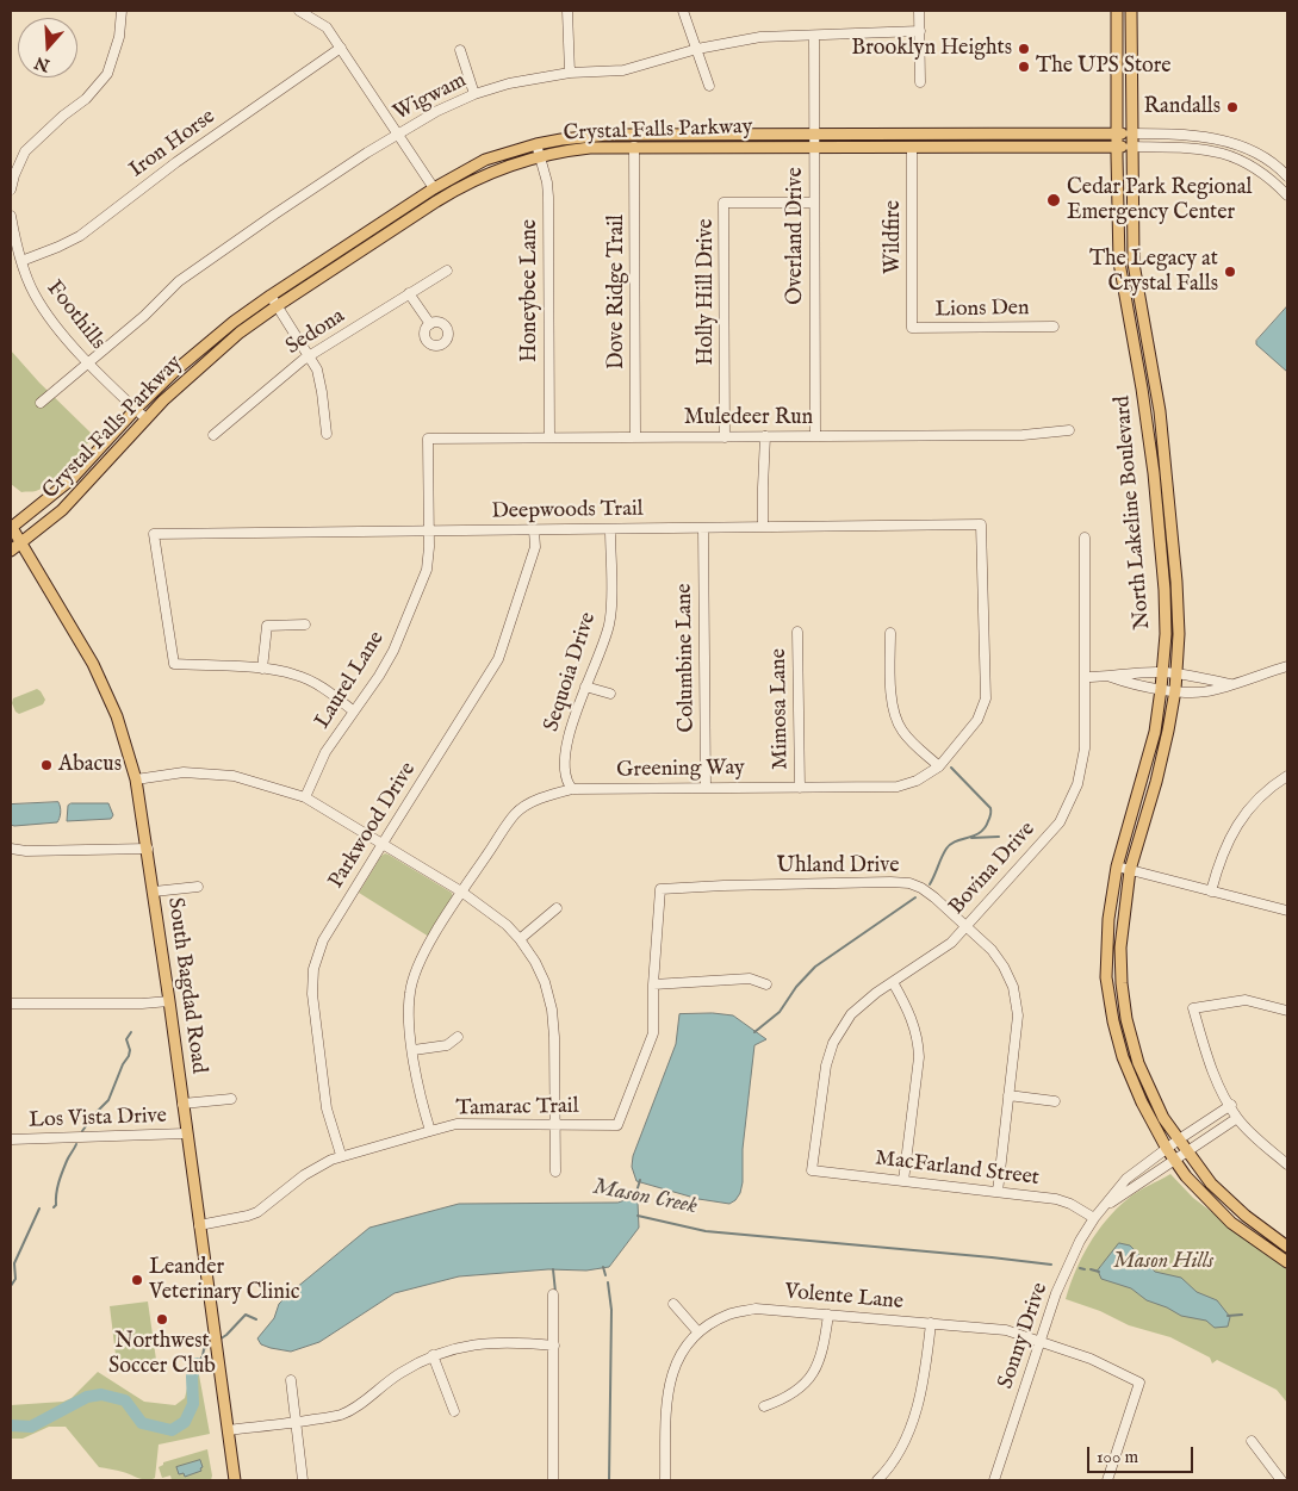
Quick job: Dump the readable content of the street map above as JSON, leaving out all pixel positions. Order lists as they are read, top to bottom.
{
  "streets": {
    "main road": ["Crystal Falls Parkway", "North Lakeline Boulevard", "South Bagdad Road"],
    "street": [
      "Wigwam",
      "Iron Horse",
      "Overland Drive",
      "Wildfire",
      "Honeybee Lane",
      "Dove Ridge Trail",
      "Holly Hill Drive",
      "Lions Den",
      "Foothills",
      "Sedona",
      "Muledeer Run",
      "Deepwoods Trail",
      "Columbine Lane",
      "Sequoia Drive",
      "Laurel Lane",
      "Mimosa Lane",
      "Greening Way",
      "Parkwood Drive",
      "Uhland Drive",
      "Bovina Drive",
      "Tamarac Trail",
      "Los Vista Drive",
      "MacFarland Street",
      "Volente Lane",
      "Sonny Drive"
    ]
  },
  "crossings": [
    ["Wigwam", "Overland Drive"],
    ["Wigwam", "Foothills"],
    ["Crystal Falls Parkway", "Overland Drive"],
    ["Crystal Falls Parkway", "Wildfire"],
    ["Crystal Falls Parkway", "Honeybee Lane"],
    ["Crystal Falls Parkway", "Dove Ridge Trail"],
    ["Crystal Falls Parkway", "Foothills"],
    ["Crystal Falls Parkway", "North Lakeline Boulevard"],
    ["Crystal Falls Parkway", "South Bagdad Road"],
    ["Iron Horse", "Foothills"],
    ["Overland Drive", "Holly Hill Drive"],
    ["Overland Drive", "Muledeer Run"],
    ["Wildfire", "Lions Den"],
    ["Honeybee Lane", "Muledeer Run"],
    ["Dove Ridge Trail", "Muledeer Run"],
    ["Holly Hill Drive", "Muledeer Run"],
    ["Muledeer Run", "Laurel Lane"],
    ["Deepwoods Trail", "Columbine Lane"],
    ["Deepwoods Trail", "Sequoia Drive"],
    ["Deepwoods Trail", "Laurel Lane"],
    ["Deepwoods Trail", "Greening Way"],
    ["Deepwoods Trail", "Parkwood Drive"],
    ["North Lakeline Boulevard", "Sonny Drive"],
    ["Columbine Lane", "Greening Way"],
    ["Sequoia Drive", "Greening Way"],
    ["Mimosa Lane", "Greening Way"],
    ["Greening Way", "Tamarac Trail"],
    ["Parkwood Drive", "Tamarac Trail"],
    ["Uhland Drive", "Bovina Drive"],
    ["Uhland Drive", "Tamarac Trail"],
    ["Uhland Drive", "MacFarland Street"],
    ["Bovina Drive", "MacFarland Street"],
    ["South Bagdad Road", "Tamarac Trail"],
    ["South Bagdad Road", "Los Vista Drive"],
    ["MacFarland Street", "Sonny Drive"],
    ["Volente Lane", "Sonny Drive"]
  ],
  "water": ["Mason Creek"],
  "parks": ["Mason Hills"],
  "places": [
    "Brooklyn Heights",
    "The UPS Store",
    "Randalls",
    "Cedar Park Regional Emergency Center",
    "The Legacy at Crystal Falls",
    "Abacus",
    "Leander Veterinary Clinic",
    "Northwest Soccer Club"
  ],
  "scale_bar": "100 m",
  "north": "bottom"
}
